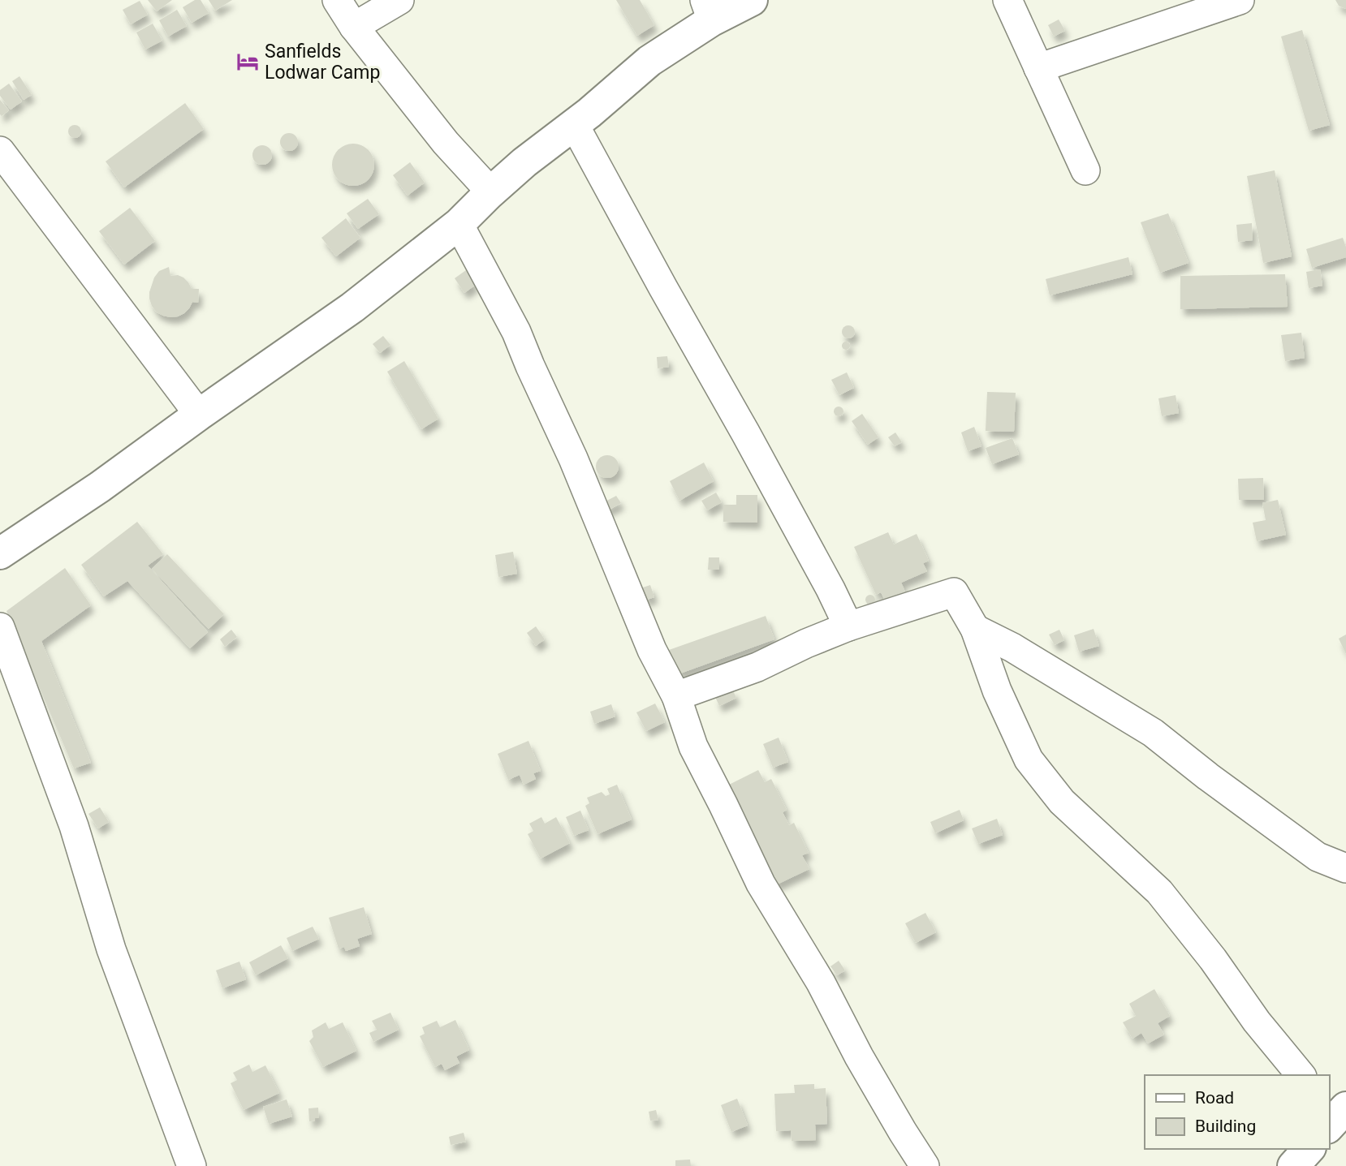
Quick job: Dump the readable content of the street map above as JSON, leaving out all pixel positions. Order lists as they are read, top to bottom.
{
  "places": {
    "hotel": ["Sanfields Lodwar Camp"]
  },
  "legend": ["Road", "Building"]
}
